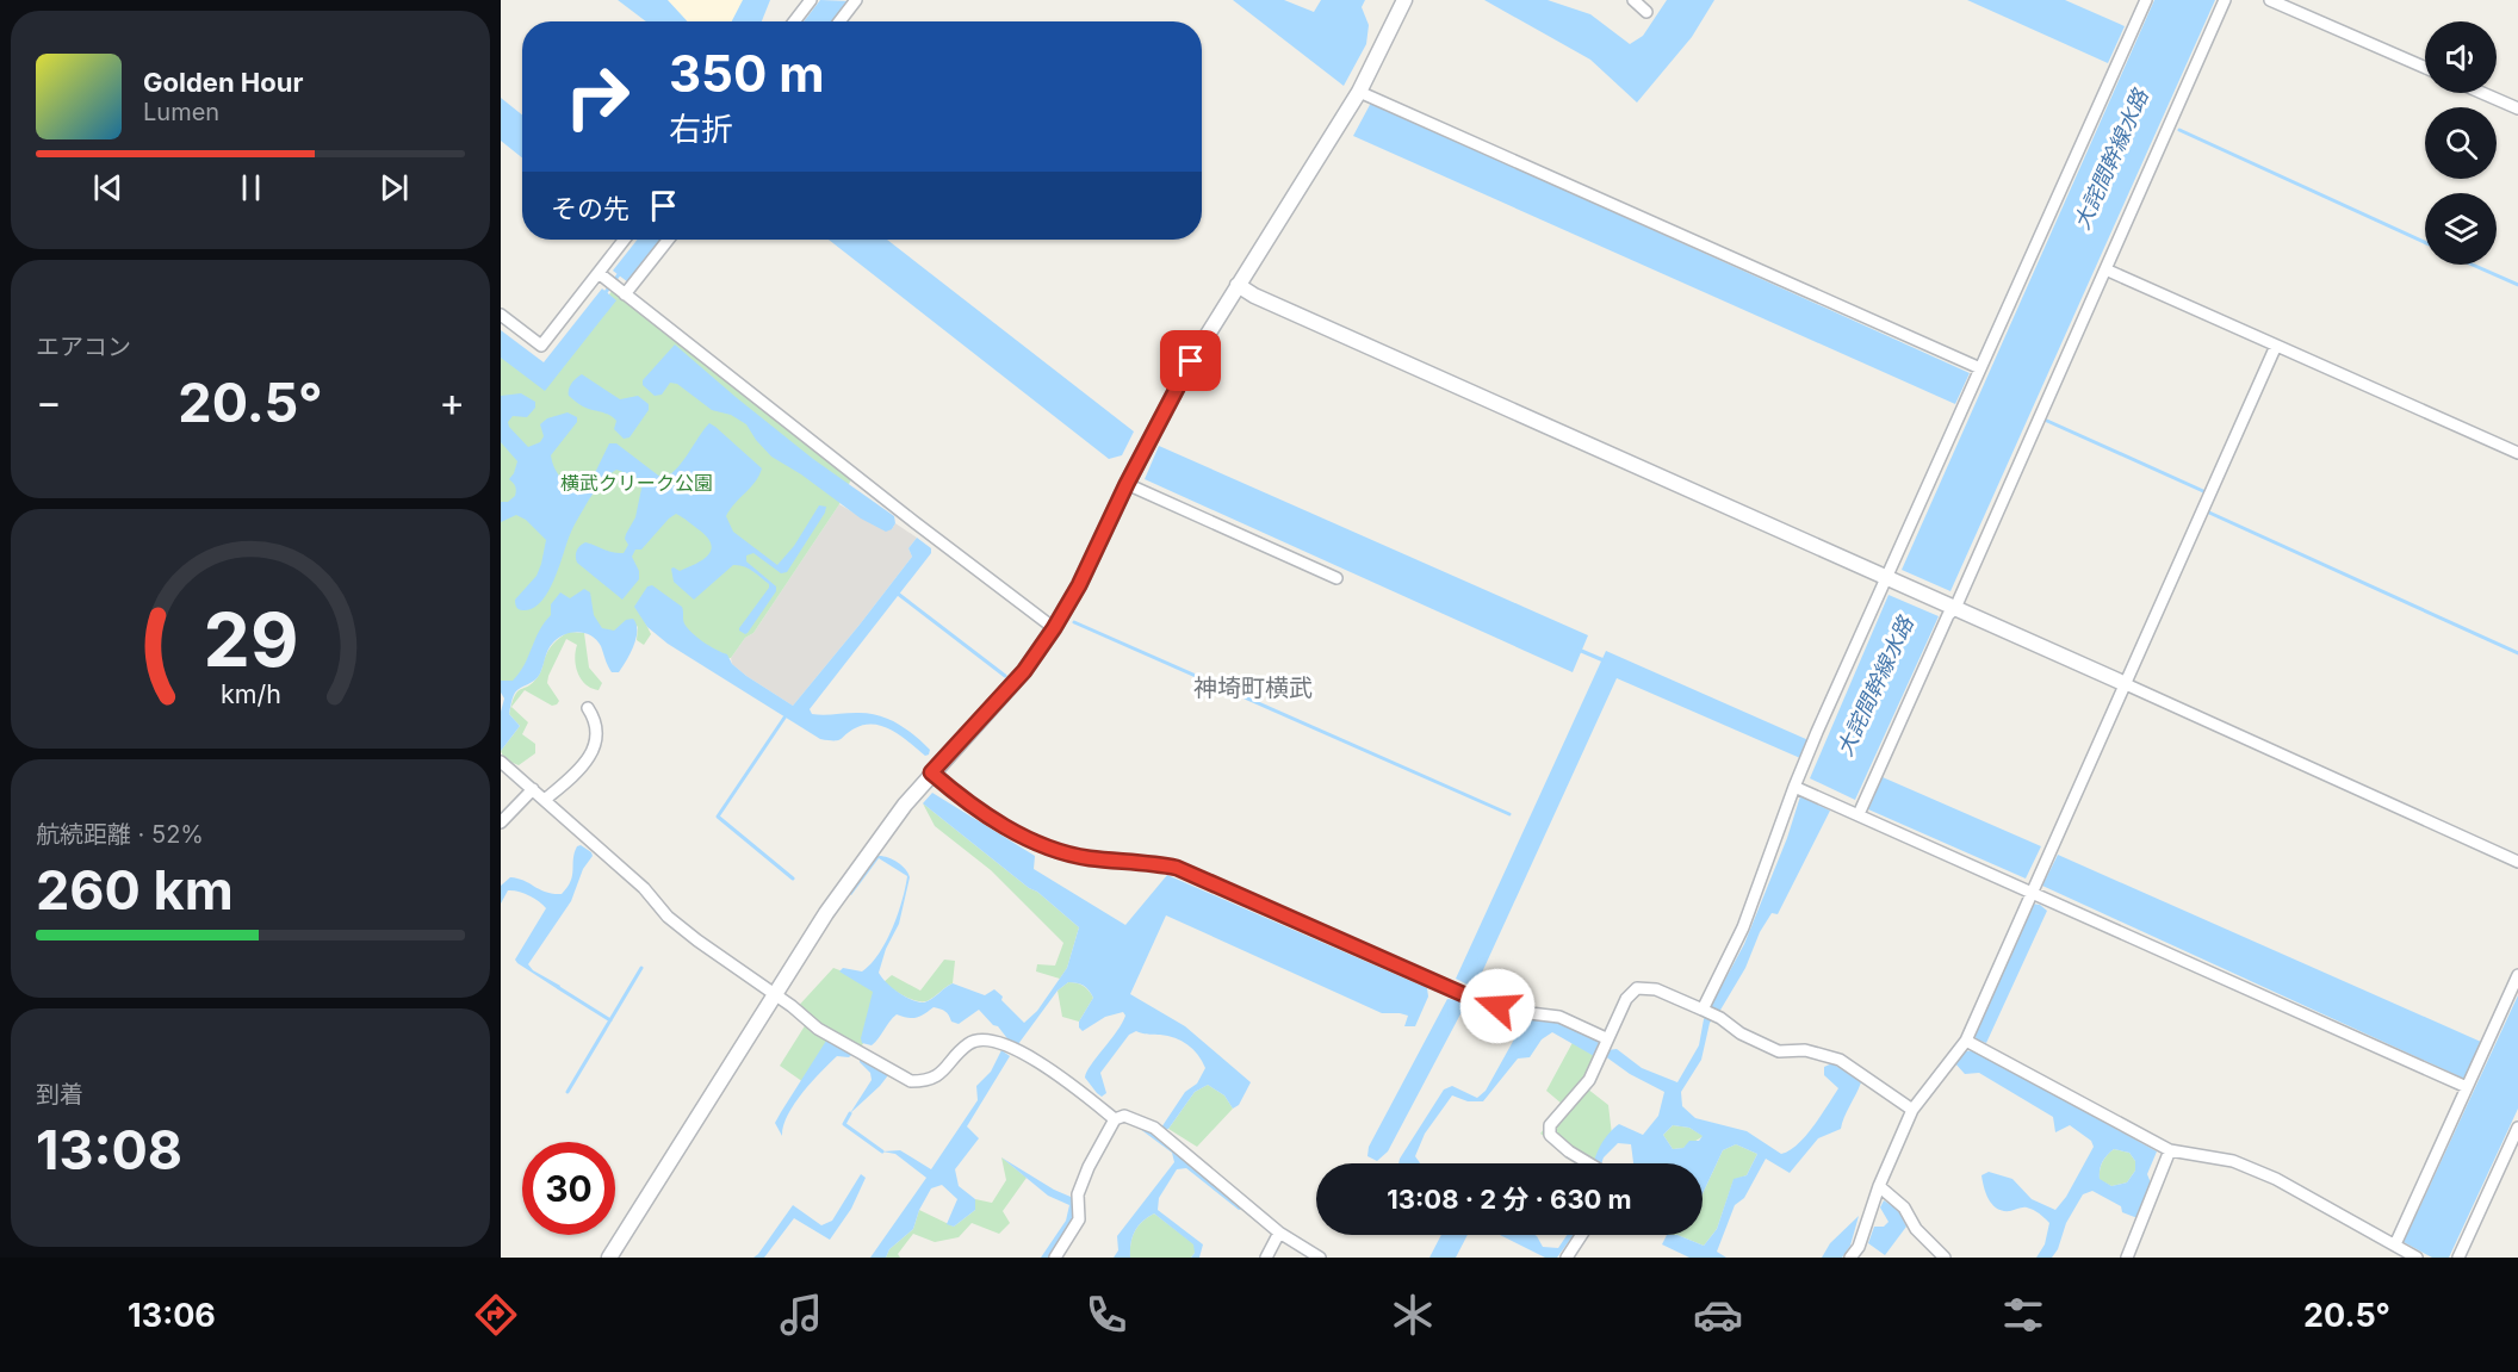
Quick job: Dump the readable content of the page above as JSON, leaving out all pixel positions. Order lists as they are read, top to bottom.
{
  "districts": ["神埼町横武"],
  "water": ["大詫間幹線水路"],
  "parks": ["横武クリーク公園"],
  "page": {
    "turn": ["350 m", "右折"],
    "song": ["Golden Hour", "Lumen"],
    "then": "その先",
    "tile": [
      "エアコン",
      ["航続距離 · 52%", "260 km"],
      ["到着", "13:08"]
    ],
    "heat": ["−", "20.5°", "+"],
    "limit": "30",
    "trip": "13:08 · 2 分 · 630 m",
    "tabs": ["13:06", "20.5°"],
    "gauge": ["29", "km/h"]
  }
}
